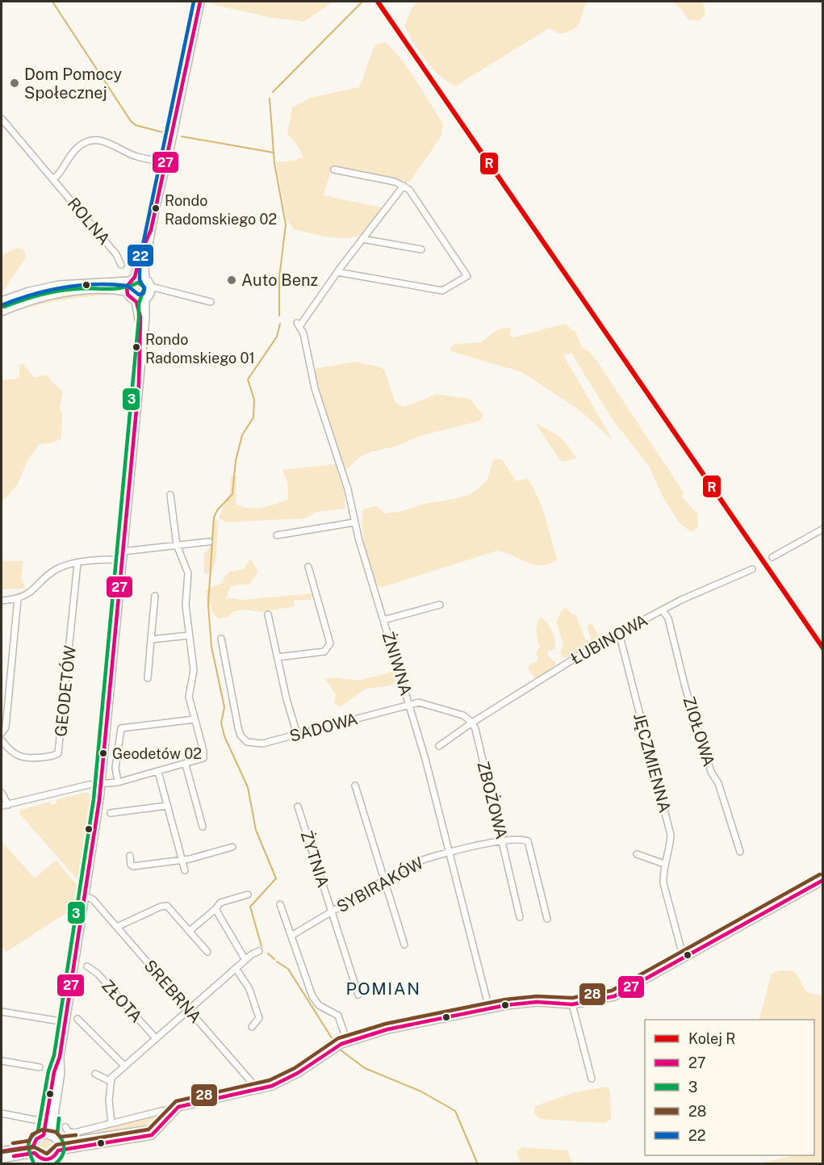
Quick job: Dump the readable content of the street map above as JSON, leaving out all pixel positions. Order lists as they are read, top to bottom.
{
  "streets": {
    "street": [
      "ROLNA",
      "ŁUBINOWA",
      "ŻNIWNA",
      "GEODETÓW",
      "SADOWA",
      "ZIOŁOWA",
      "JĘCZMIENNA",
      "ZBOŻOWA",
      "ŻYTNIA",
      "SYBIRAKÓW",
      "SREBRNA",
      "ZŁOTA"
    ]
  },
  "crossings": [
    ["ŁUBINOWA", "ZIOŁOWA"],
    ["ŁUBINOWA", "JĘCZMIENNA"],
    ["ŁUBINOWA", "ZBOŻOWA"],
    ["ŻNIWNA", "SADOWA"],
    ["ŻNIWNA", "SYBIRAKÓW"],
    ["ZBOŻOWA", "SYBIRAKÓW"],
    ["ŻYTNIA", "SYBIRAKÓW"]
  ],
  "districts": ["POMIAN"],
  "places": [
    "Dom Pomocy Społecznej",
    "Rondo Radomskiego 02",
    "Auto Benz",
    "Rondo Radomskiego 01",
    "Geodetów 02"
  ],
  "lines": [
    "rail line R",
    "transit line 27",
    "transit line 22",
    "transit line 3",
    "transit line 28"
  ],
  "legend": [
    "Kolej R",
    "27",
    "3",
    "28",
    "22"
  ]
}
